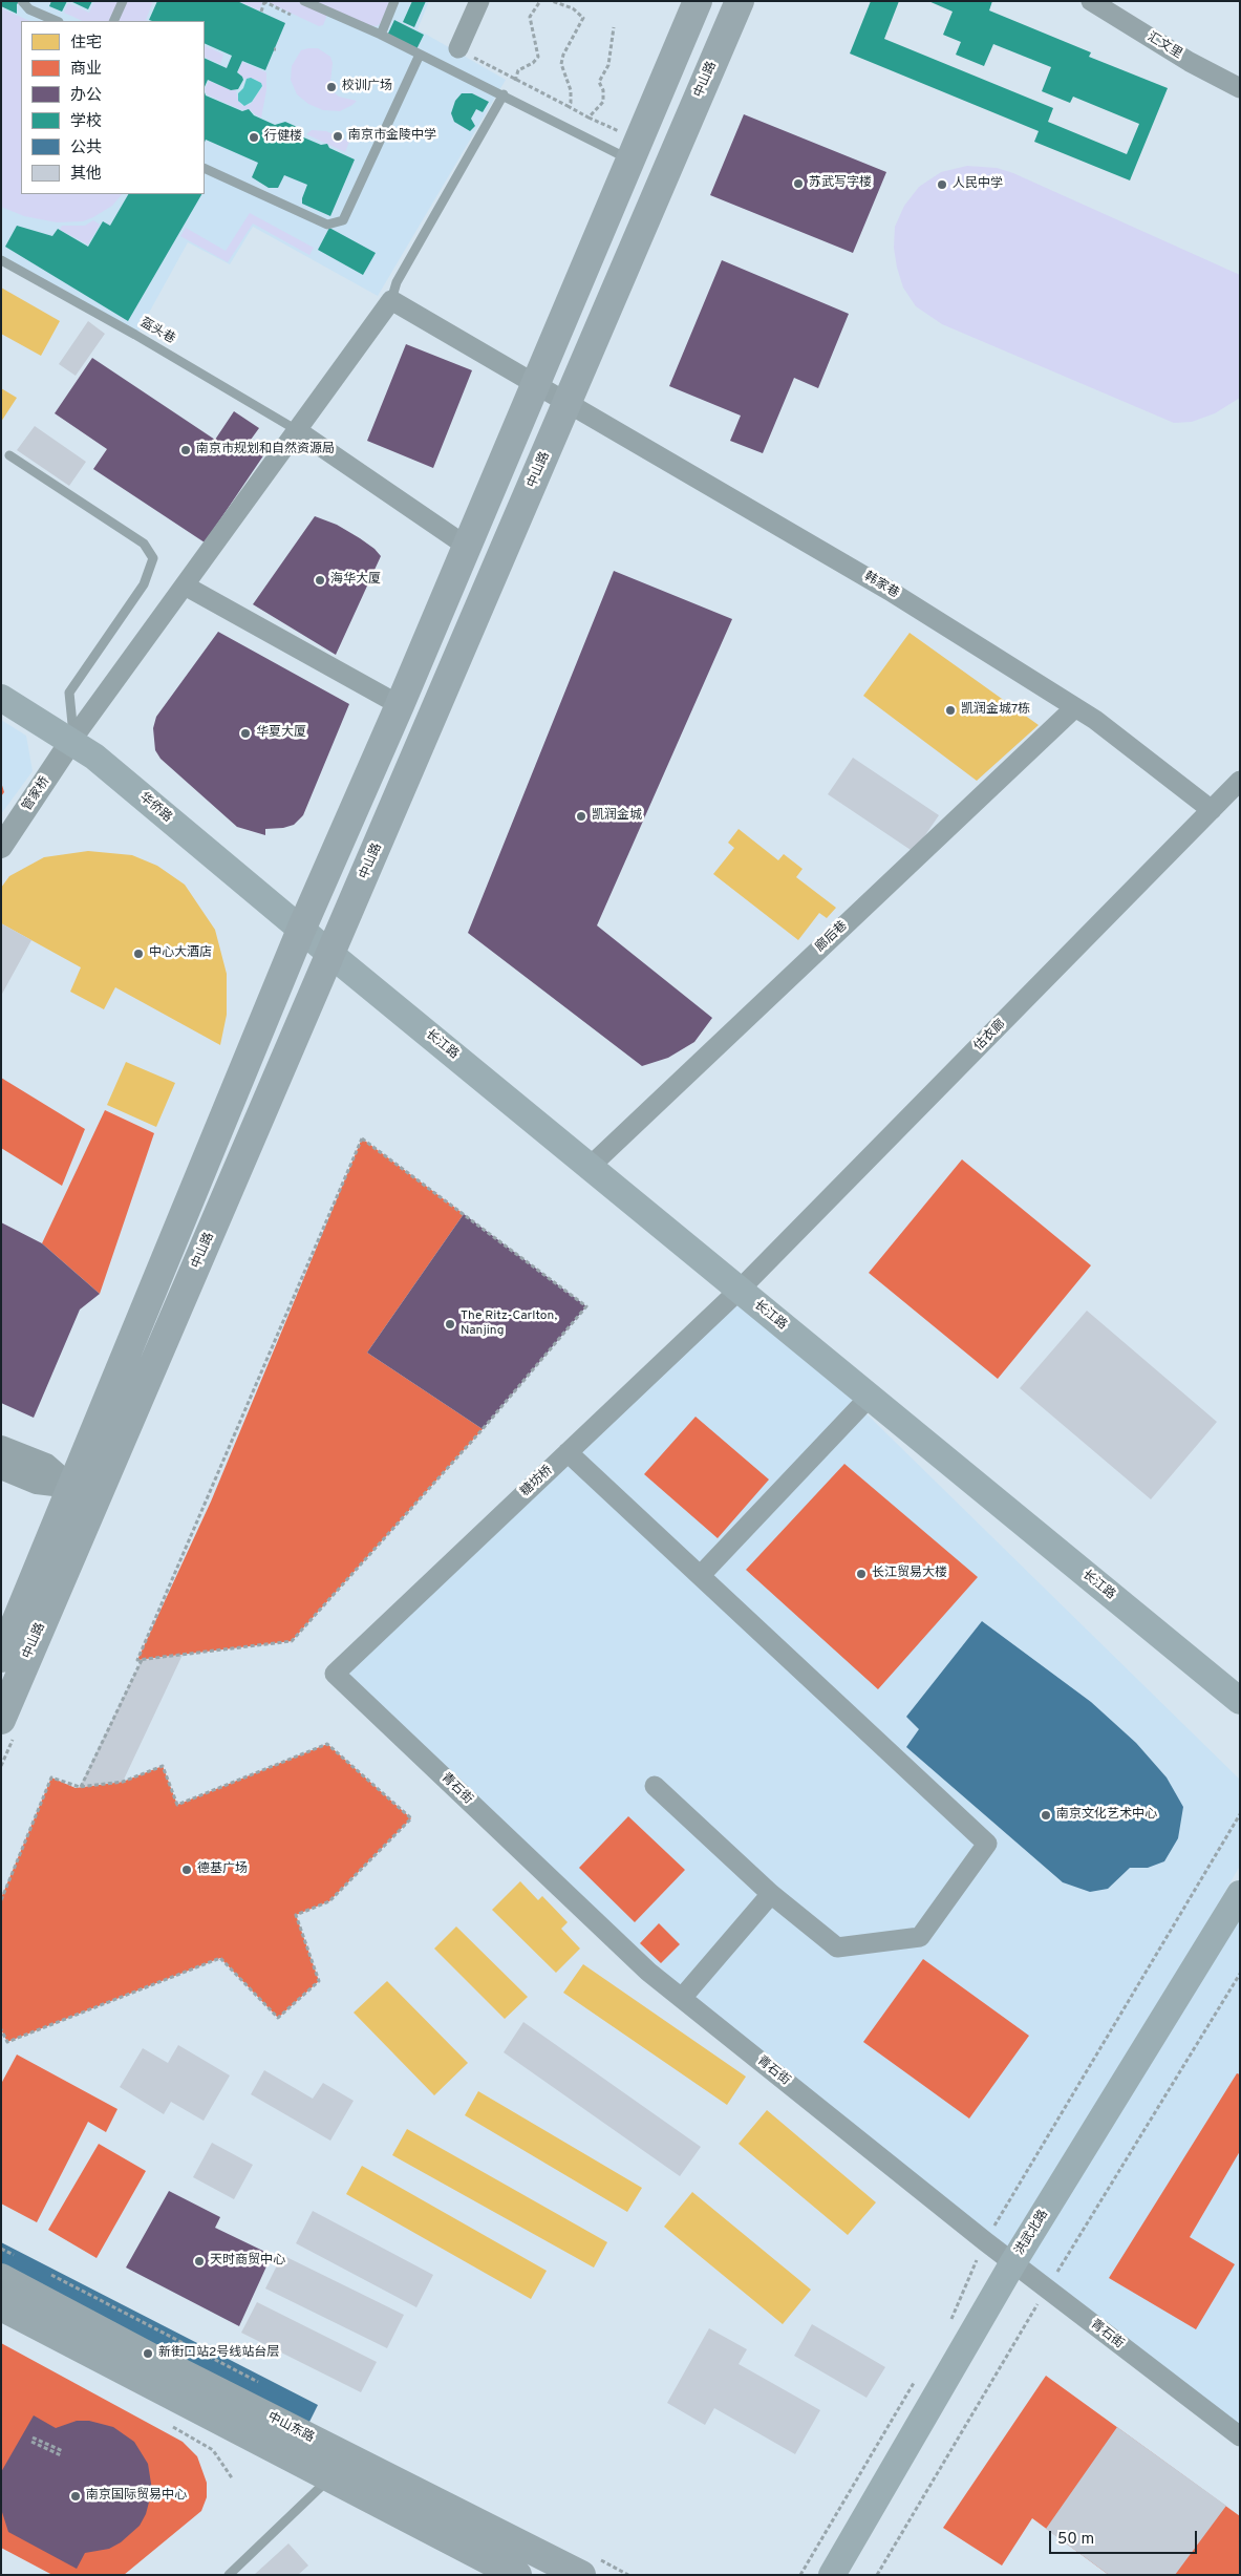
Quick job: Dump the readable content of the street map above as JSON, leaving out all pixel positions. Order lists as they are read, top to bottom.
{
  "streets": {
    "main road": [
      "中山路",
      "华侨路",
      "长江路",
      "洪武北路",
      "中山东路"
    ],
    "street": [
      "汇文里",
      "韩家巷",
      "管家桥",
      "廊后巷",
      "估衣廊",
      "糖坊桥",
      "青石街"
    ],
    "lane": ["盔头巷"]
  },
  "crossings": [
    ["中山路", "韩家巷"],
    ["中山路", "华侨路"],
    ["中山路", "长江路"],
    ["韩家巷", "廊后巷"],
    ["韩家巷", "估衣廊"],
    ["管家桥", "华侨路"],
    ["华侨路", "长江路"],
    ["廊后巷", "长江路"],
    ["估衣廊", "长江路"],
    ["估衣廊", "糖坊桥"],
    ["长江路", "糖坊桥"],
    ["糖坊桥", "青石街"],
    ["青石街", "洪武北路"]
  ],
  "places": [
    "校训广场",
    "南京市金陵中学",
    "行健楼",
    "苏武写字楼",
    "人民中学",
    "南京市规划和自然资源局",
    "海华大厦",
    "凯润金城7栋",
    "华夏大厦",
    "凯润金城",
    "中心大酒店",
    "The Ritz-Carlton, Nanjing",
    "长江贸易大楼",
    "南京文化艺术中心",
    "德基广场",
    "天时商贸中心",
    "新街口站2号线站台层",
    "南京国际贸易中心"
  ],
  "legend": [
    "住宅",
    "商业",
    "办公",
    "学校",
    "公共",
    "其他"
  ],
  "scale_bar": "50 m"
}
